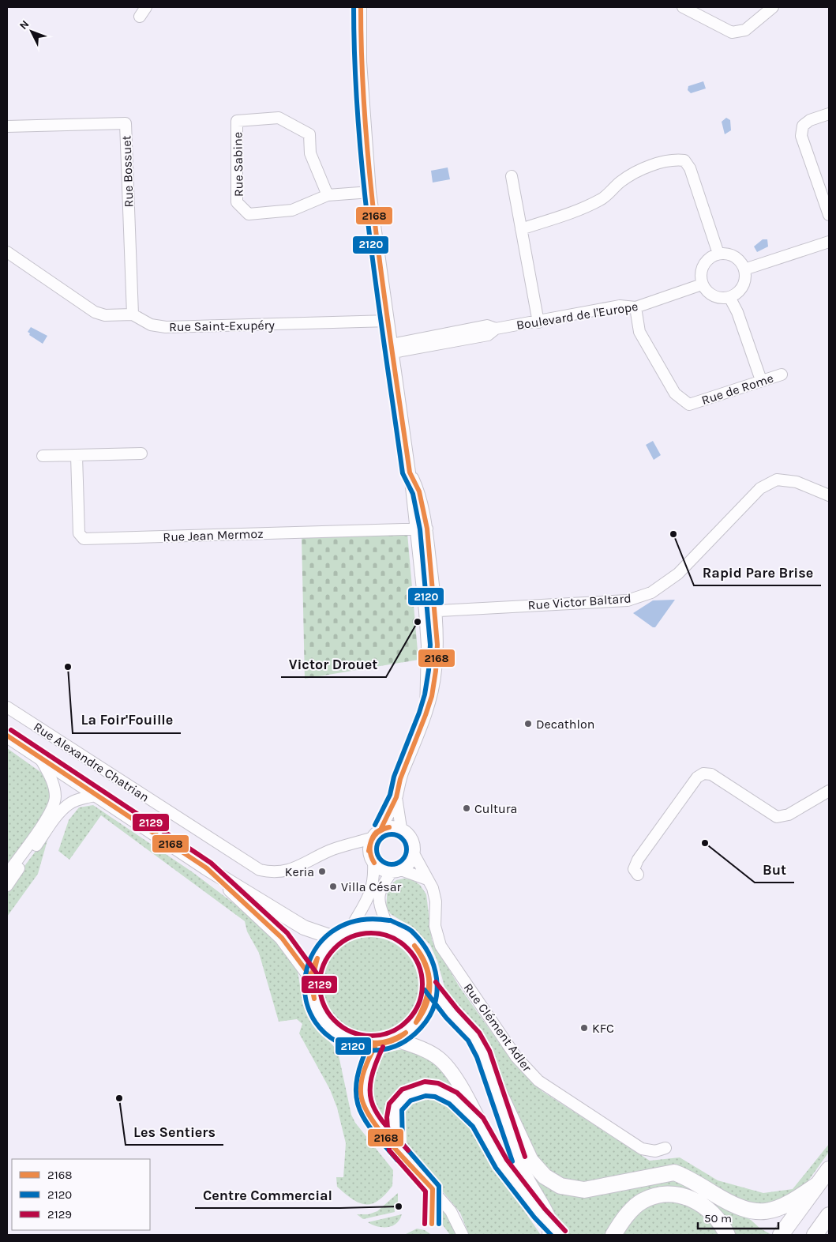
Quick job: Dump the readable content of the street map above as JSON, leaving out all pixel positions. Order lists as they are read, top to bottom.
{
  "streets": {
    "street": [
      "Rue Sabine",
      "Rue Bossuet",
      "Boulevard de l'Europe",
      "Rue Saint-Exupéry",
      "Rue de Rome",
      "Rue Jean Mermoz",
      "Rue Victor Baltard",
      "Rue Alexandre Chatrian",
      "Rue Clément Adler"
    ]
  },
  "crossings": [
    ["Rue Bossuet", "Rue Saint-Exupéry"],
    ["Boulevard de l'Europe", "Rue de Rome"],
    ["Rue Alexandre Chatrian", "Rue Clément Adler"]
  ],
  "places": [
    "Rapid Pare Brise",
    "Victor Drouet",
    "La Foir'Fouille",
    "Decathlon",
    "Cultura",
    "But",
    "Keria",
    "Villa César",
    "KFC",
    "Les Sentiers",
    "Centre Commercial"
  ],
  "lines": ["transit line 2168", "transit line 2120", "transit line 2129"],
  "legend": ["2168", "2120", "2129"],
  "scale_bar": "50 m",
  "north": "top left"
}
